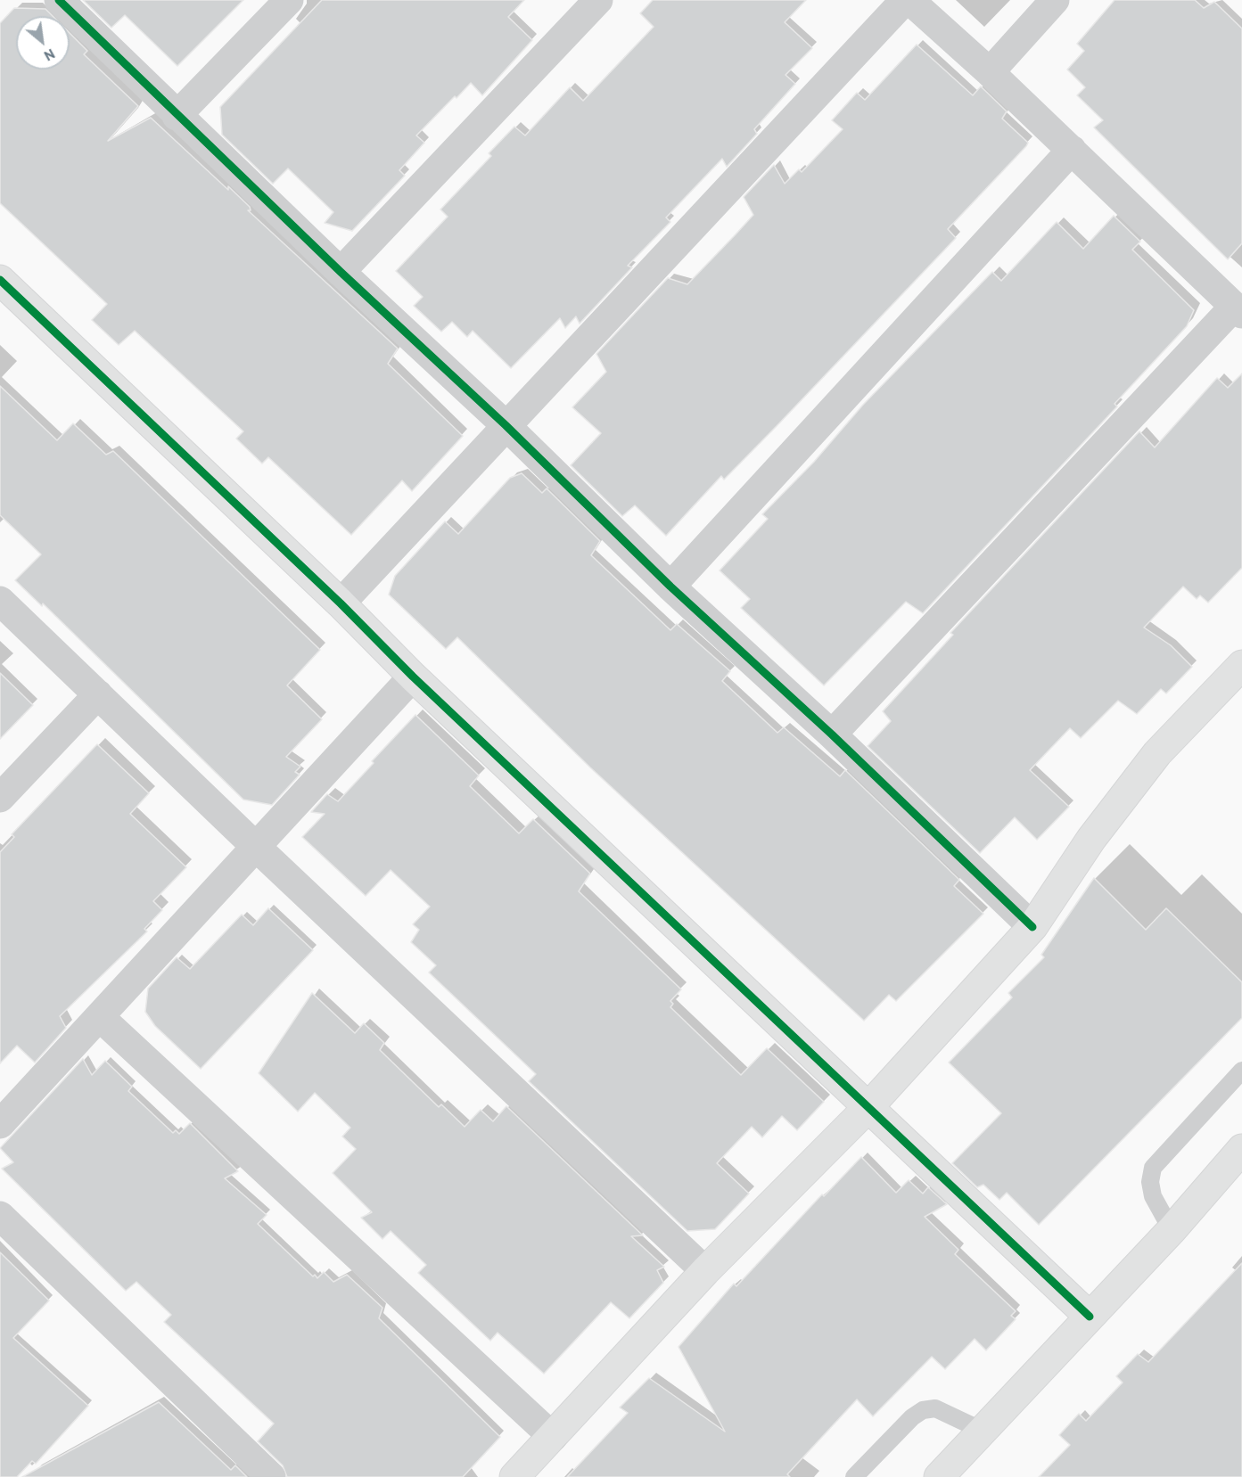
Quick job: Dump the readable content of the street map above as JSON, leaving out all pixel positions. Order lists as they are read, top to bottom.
{
  "north": "bottom right"
}
